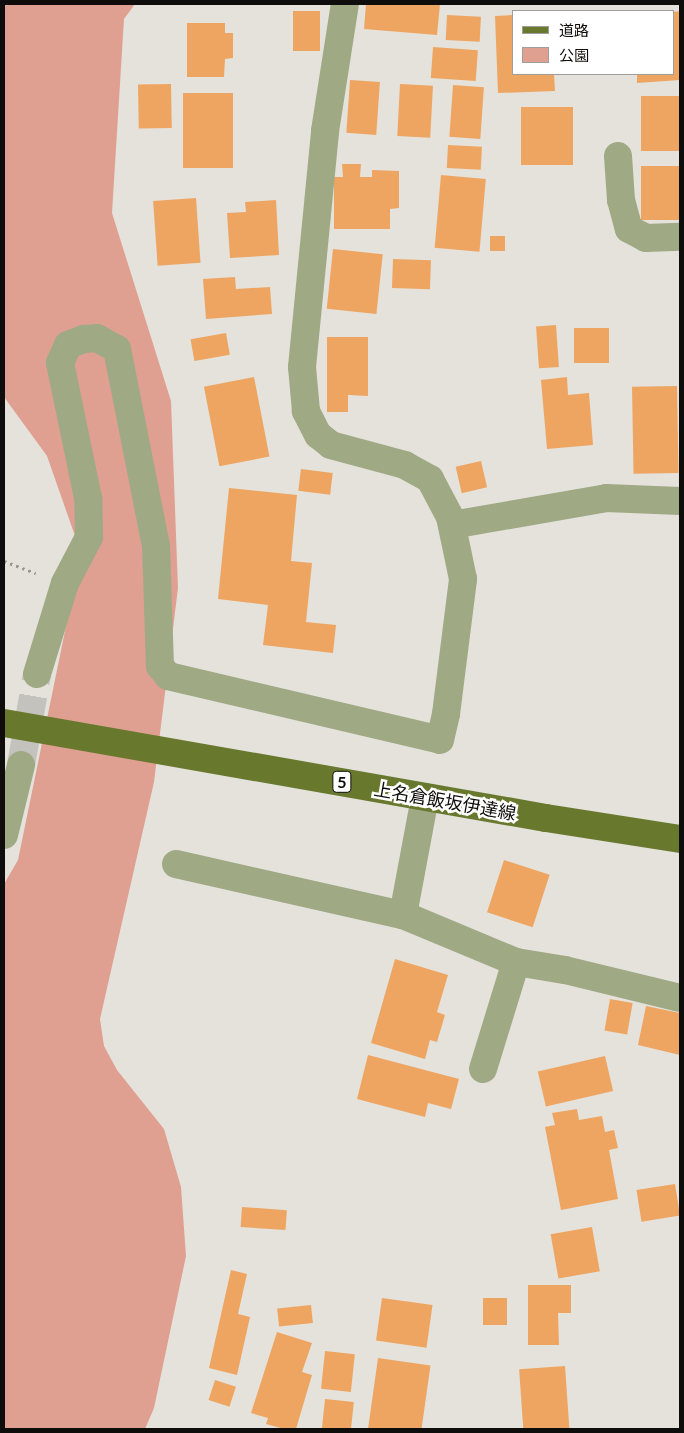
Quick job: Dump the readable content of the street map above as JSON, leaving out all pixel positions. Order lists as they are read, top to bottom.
{
  "streets": {
    "main road": ["5", "上名倉飯坂伊達線"]
  },
  "legend": ["道路", "公園"]
}
